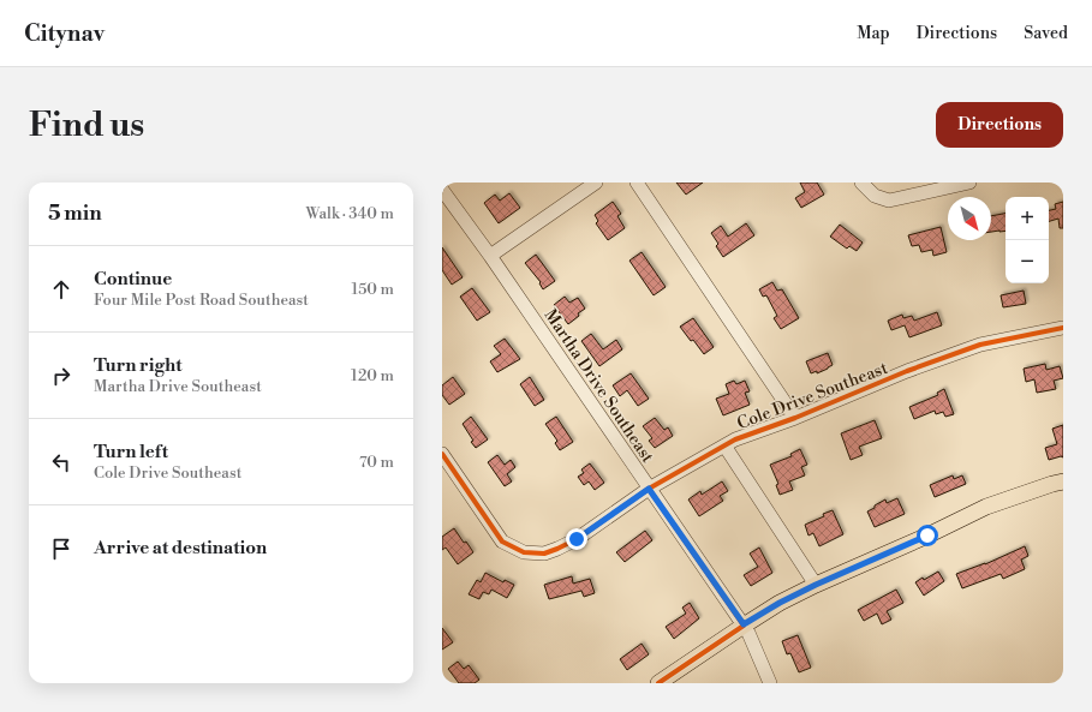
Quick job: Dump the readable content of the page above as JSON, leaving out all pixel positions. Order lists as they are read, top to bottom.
{
  "streets": {
    "street": ["Martha Drive Southeast", "Cole Drive Southeast"]
  },
  "crossings": [
    ["Martha Drive Southeast", "Cole Drive Southeast"]
  ],
  "north": "bottom right",
  "page": {
    "header": "Citynav",
    "nav": ["Map", "Directions", "Saved"],
    "buttons": "Directions",
    "title": "Find us",
    "heading": ["5 min", "Walk · 340 m"],
    "map_buttons": ["+", "−"],
    "list": [
      ["Continue", "Four Mile Post Road Southeast", "150 m"],
      ["Turn right", "Martha Drive Southeast", "120 m"],
      ["Turn left", "Cole Drive Southeast", "70 m"],
      "Arrive at destination"
    ]
  }
}
